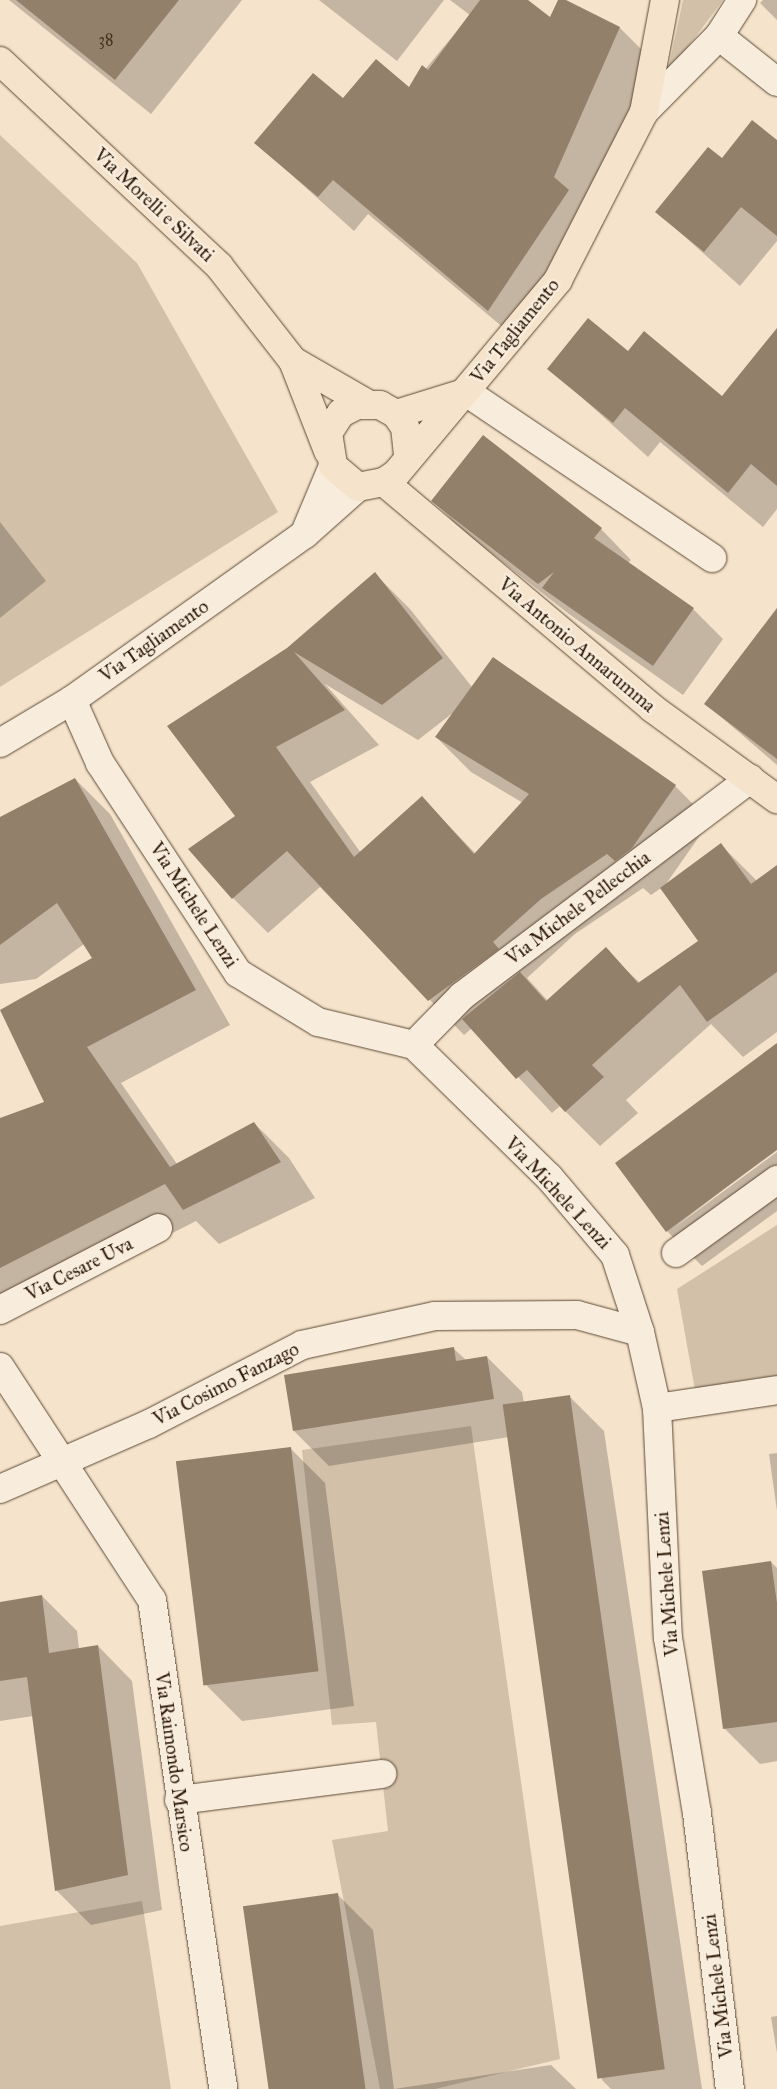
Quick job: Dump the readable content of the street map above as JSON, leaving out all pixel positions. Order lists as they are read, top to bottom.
{
  "streets": {
    "main road": ["Via Morelli e Silvati", "Via Tagliamento", "Via Antonio Annarumma"],
    "street": [
      "Via Michele Lenzi",
      "Via Michele Pellecchia",
      "Via Cesare Uva",
      "Via Cosimo Fanzago",
      "Via Raimondo Marsico"
    ]
  },
  "crossings": [
    ["Via Tagliamento", "Via Antonio Annarumma"],
    ["Via Tagliamento", "Via Michele Lenzi"],
    ["Via Antonio Annarumma", "Via Michele Pellecchia"],
    ["Via Michele Lenzi", "Via Michele Pellecchia"],
    ["Via Michele Lenzi", "Via Cosimo Fanzago"],
    ["Via Cosimo Fanzago", "Via Raimondo Marsico"]
  ],
  "house_numbers": ["38"]
}
